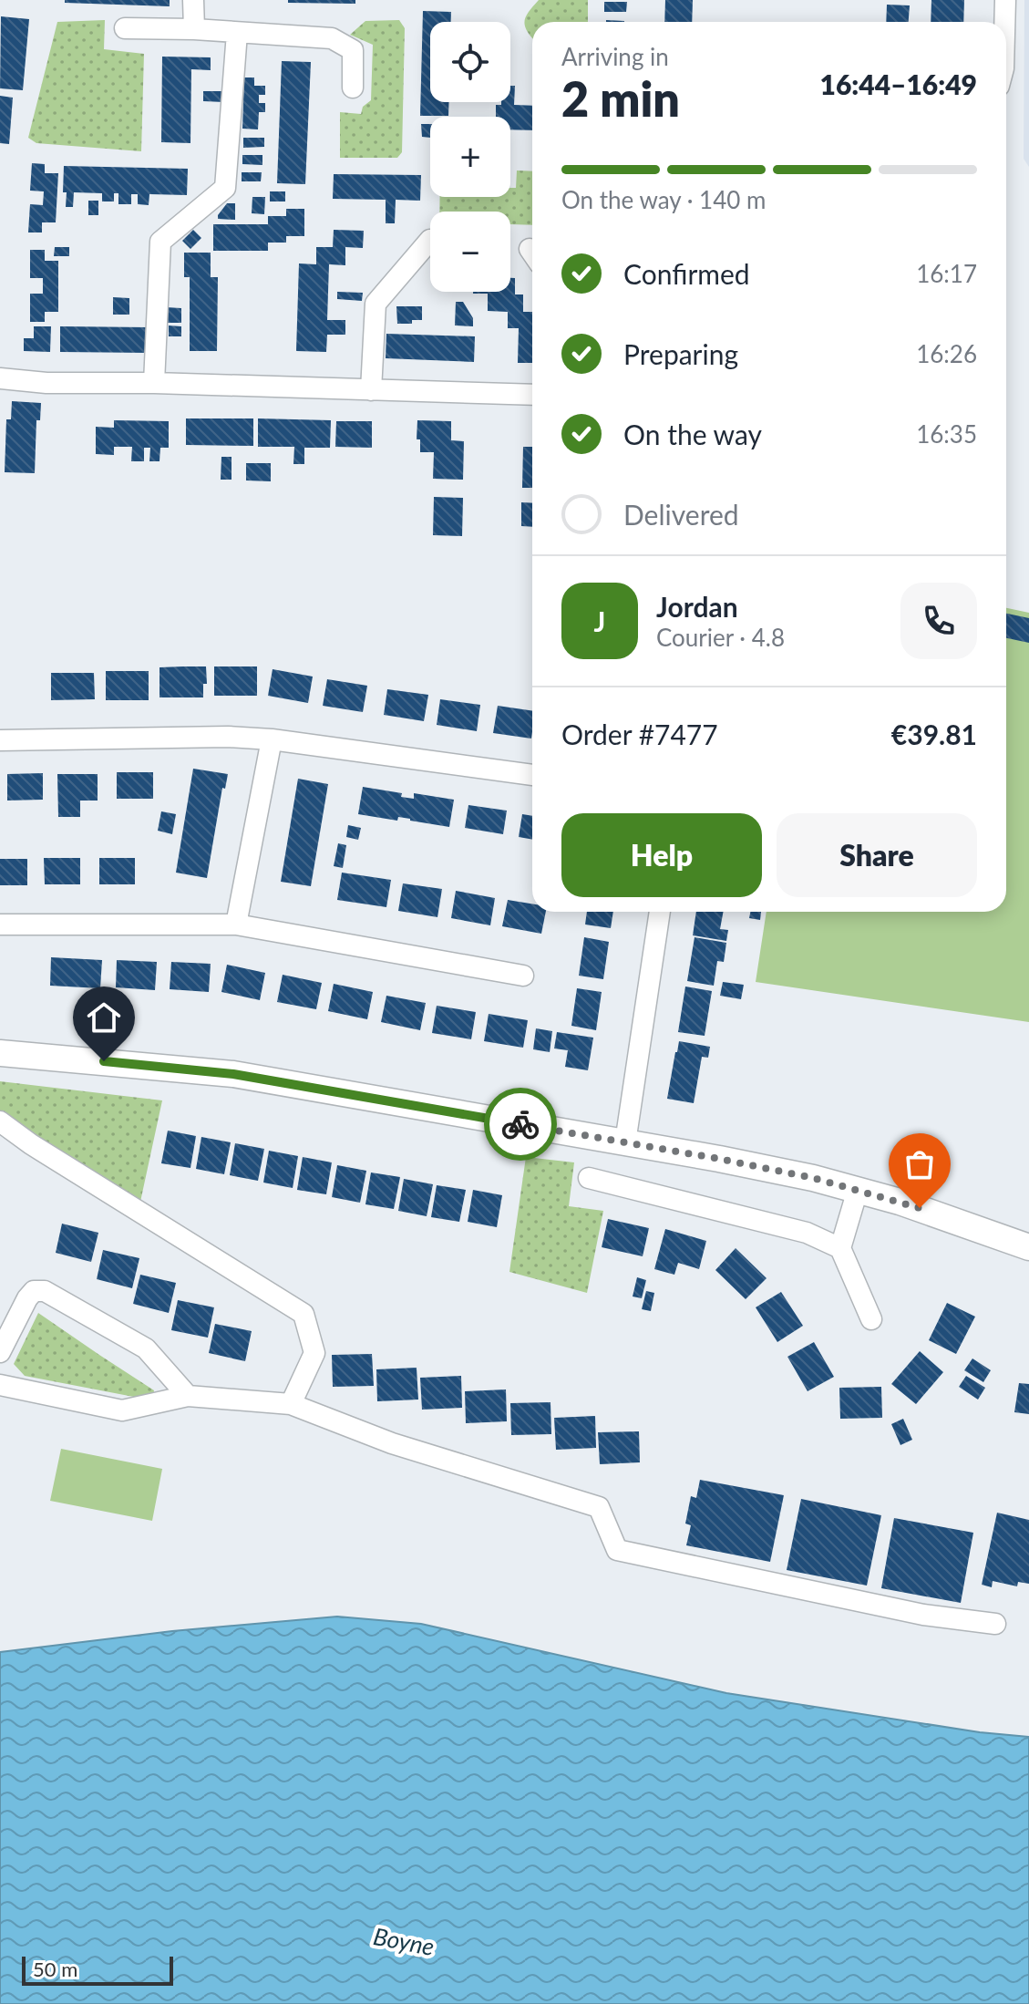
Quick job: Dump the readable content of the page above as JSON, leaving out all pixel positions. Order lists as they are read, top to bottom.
{
  "water": ["Boyne"],
  "scale_bar": "50 m",
  "page": {
    "map_buttons": ["+", "−"],
    "heading": ["2 min", "Arriving in", "16:44–16:49"],
    "panel": [
      "Jordan",
      "Courier · 4.8",
      "Order #7477",
      "€39.81"
    ],
    "bar": "On the way · 140 m",
    "list": [
      ["Confirmed", "16:17"],
      ["Preparing", "16:26"],
      ["On the way", "16:35"],
      "Delivered"
    ],
    "round": "J",
    "buttons": ["Help", "Share"],
    "scale": "50 m"
  }
}
